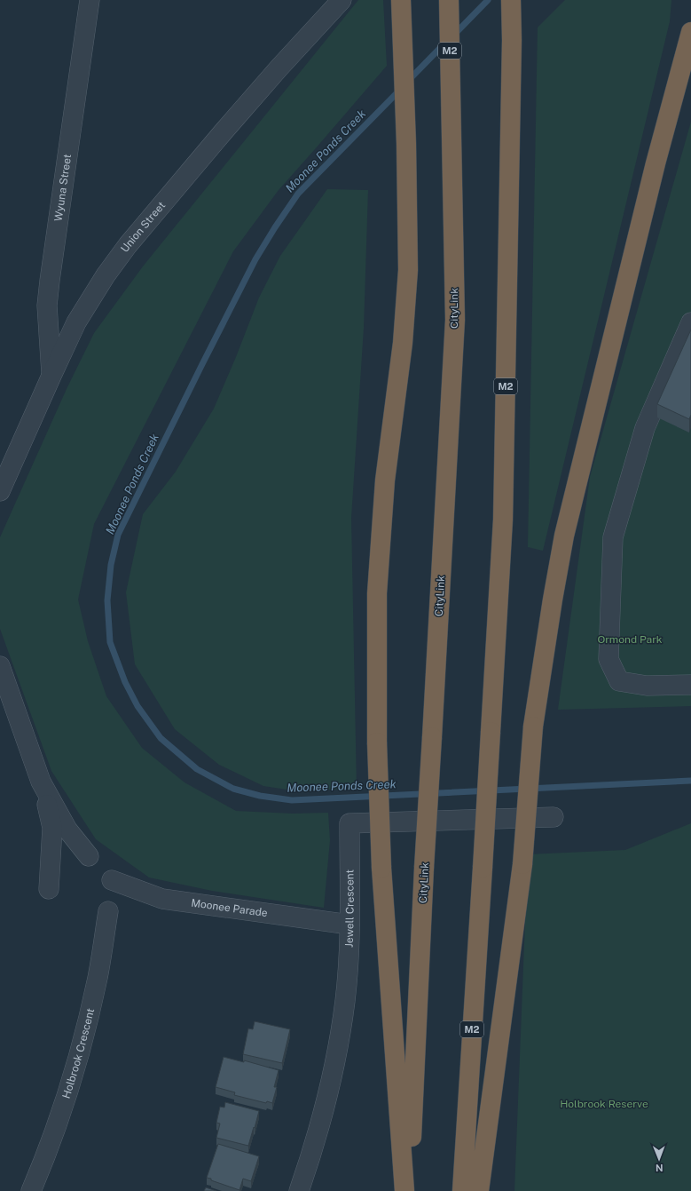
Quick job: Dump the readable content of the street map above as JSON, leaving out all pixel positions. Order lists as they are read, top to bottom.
{
  "streets": {
    "highway": ["M2", "CityLink"],
    "street": [
      "Wyuna Street",
      "Union Street",
      "Moonee Parade",
      "Jewell Crescent",
      "Holbrook Crescent"
    ]
  },
  "crossings": [
    ["Wyuna Street", "Union Street"],
    ["Moonee Parade", "Jewell Crescent"]
  ],
  "water": ["Moonee Ponds Creek"],
  "parks": ["Ormond Park", "Holbrook Reserve"],
  "north": "bottom"
}
